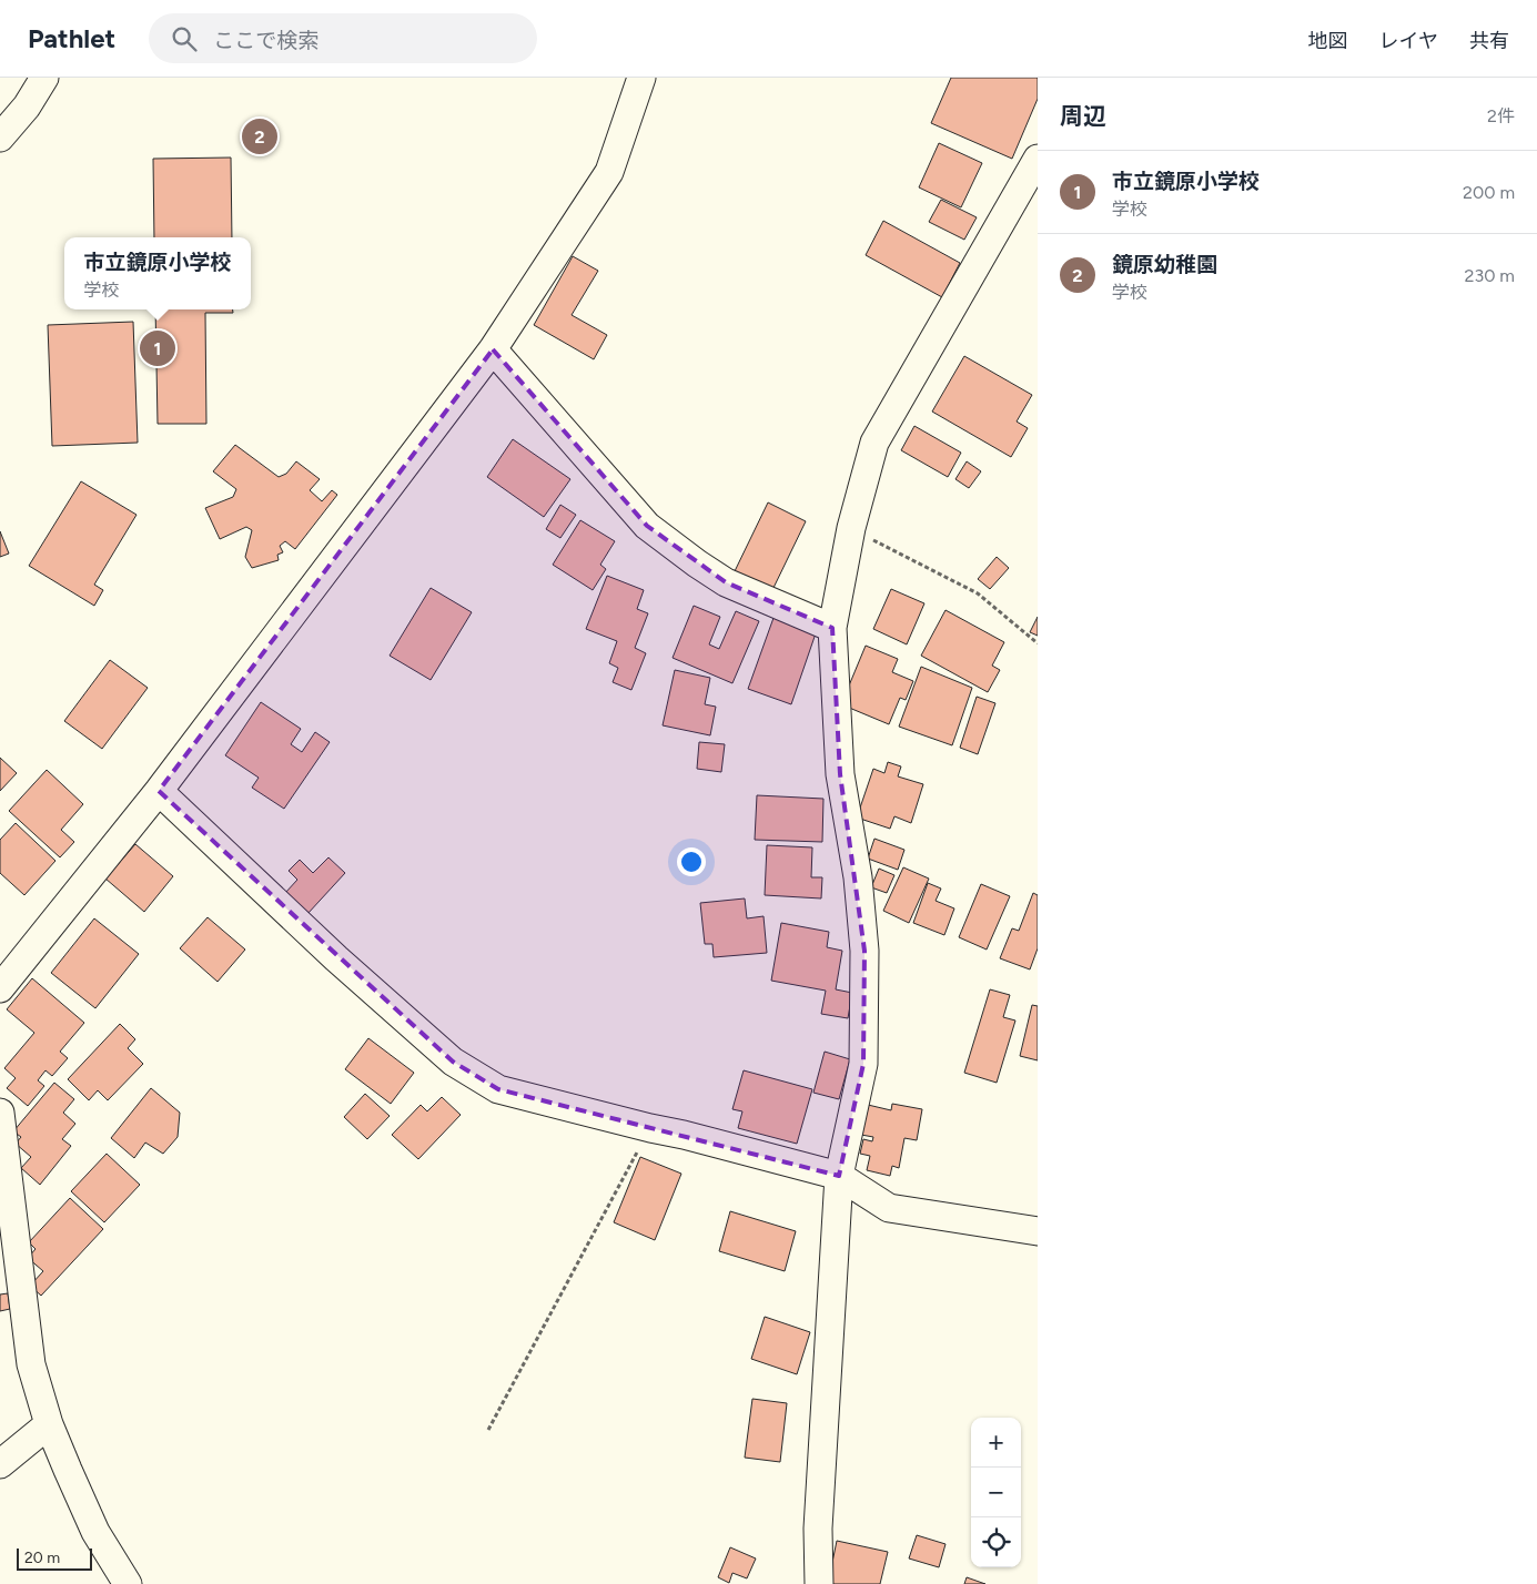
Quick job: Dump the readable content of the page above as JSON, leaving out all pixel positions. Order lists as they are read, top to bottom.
{
  "scale_bar": "20 m",
  "page": {
    "header": "Pathlet",
    "search": "ここで検索",
    "nav": ["地図", "レイヤ", "共有"],
    "heading": ["周辺", "2件"],
    "pins": ["2", "1"],
    "list": [
      {
        "mark": "1",
        "name": "市立鏡原小学校",
        "note": "学校",
        "value": "200 m"
      },
      {
        "mark": "2",
        "name": "鏡原幼稚園",
        "note": "学校",
        "value": "230 m"
      }
    ],
    "popup": ["市立鏡原小学校", "学校"],
    "map_buttons": ["+", "−"],
    "scale": "20 m"
  }
}
